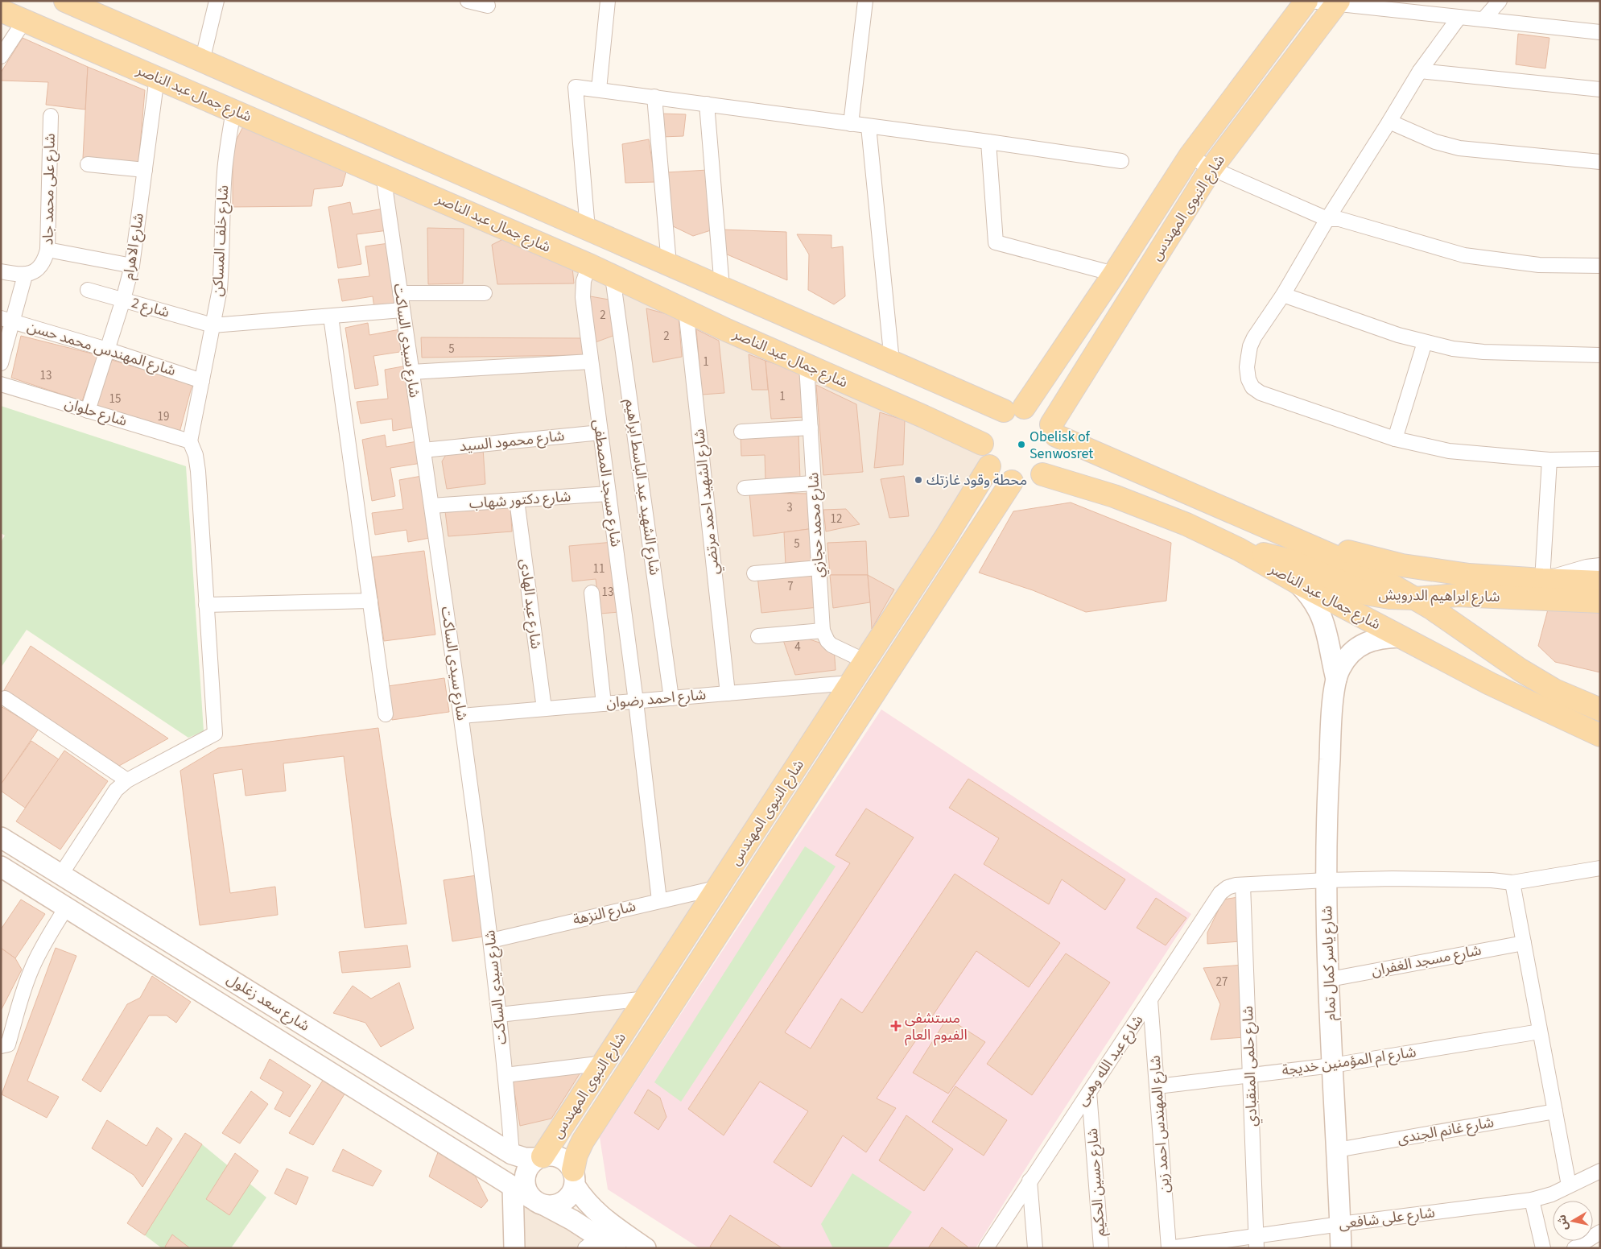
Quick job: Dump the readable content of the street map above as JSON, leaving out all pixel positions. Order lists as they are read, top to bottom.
{
  "streets": {
    "main road": [
      "شارع جمال عبد الناصر",
      "شارع النبوى المهندس",
      "شارع ابراهيم الدرويش",
      "شارع ياسر كمال تمام",
      "شارع سعد زغلول"
    ],
    "street": [
      "شارع على محمد جاد",
      "شارع خلف المساكن",
      "شارع الاهرام",
      "شارع 2",
      "شارع سيدى الساكت",
      "شارع المهندس محمد حسن",
      "شارع حلوان",
      "شارع محمود السيد",
      "شارع مسجد المصطفى",
      "شارع الشهيد عبد الباسط ابراهيم",
      "شارع دكتور شهاب",
      "شارع الشهيد احمد مرتضي",
      "شارع محمد حجازي",
      "شارع عبد الهادى",
      "شارع احمد رضوان",
      "شارع النزهة",
      "شارع مسجد الغفران",
      "شارع عبد الله وهبى",
      "شارع ام المؤمنين خديجة",
      "شارع حلمى المنقبادي",
      "شارع المهندس احمد زين",
      "شارع غانم الجندى",
      "شارع حسين الحكيم",
      "شارع على شافعى"
    ]
  },
  "crossings": [
    ["شارع جمال عبد الناصر", "شارع النبوى المهندس"],
    ["شارع جمال عبد الناصر", "شارع خلف المساكن"],
    ["شارع جمال عبد الناصر", "شارع الاهرام"],
    ["شارع جمال عبد الناصر", "شارع سيدى الساكت"],
    ["شارع جمال عبد الناصر", "شارع مسجد المصطفى"],
    ["شارع جمال عبد الناصر", "شارع الشهيد عبد الباسط ابراهيم"],
    ["شارع جمال عبد الناصر", "شارع الشهيد احمد مرتضي"],
    ["شارع جمال عبد الناصر", "شارع محمد حجازي"],
    ["شارع جمال عبد الناصر", "شارع ابراهيم الدرويش"],
    ["شارع جمال عبد الناصر", "شارع ياسر كمال تمام"],
    ["شارع النبوى المهندس", "شارع احمد رضوان"],
    ["شارع النبوى المهندس", "شارع النزهة"],
    ["شارع النبوى المهندس", "شارع سعد زغلول"],
    ["شارع خلف المساكن", "شارع 2"],
    ["شارع خلف المساكن", "شارع المهندس محمد حسن"],
    ["شارع خلف المساكن", "شارع حلوان"],
    ["شارع الاهرام", "شارع 2"],
    ["شارع الاهرام", "شارع المهندس محمد حسن"],
    ["شارع الاهرام", "شارع حلوان"],
    ["شارع سيدى الساكت", "شارع محمود السيد"],
    ["شارع سيدى الساكت", "شارع دكتور شهاب"],
    ["شارع سيدى الساكت", "شارع احمد رضوان"],
    ["شارع سيدى الساكت", "شارع النزهة"],
    ["شارع سيدى الساكت", "شارع سعد زغلول"],
    ["شارع محمود السيد", "شارع مسجد المصطفى"],
    ["شارع مسجد المصطفى", "شارع دكتور شهاب"],
    ["شارع مسجد المصطفى", "شارع احمد رضوان"],
    ["شارع مسجد المصطفى", "شارع النزهة"],
    ["شارع الشهيد عبد الباسط ابراهيم", "شارع احمد رضوان"],
    ["شارع دكتور شهاب", "شارع عبد الهادى"],
    ["شارع الشهيد احمد مرتضي", "شارع احمد رضوان"],
    ["شارع عبد الهادى", "شارع احمد رضوان"],
    ["شارع مسجد الغفران", "شارع ياسر كمال تمام"],
    ["شارع ياسر كمال تمام", "شارع عبد الله وهبى"],
    ["شارع ياسر كمال تمام", "شارع ام المؤمنين خديجة"],
    ["شارع ياسر كمال تمام", "شارع غانم الجندى"],
    ["شارع ياسر كمال تمام", "شارع على شافعى"],
    ["شارع عبد الله وهبى", "شارع حلمى المنقبادي"],
    ["شارع عبد الله وهبى", "شارع المهندس احمد زين"],
    ["شارع عبد الله وهبى", "شارع حسين الحكيم"],
    ["شارع ام المؤمنين خديجة", "شارع حلمى المنقبادي"],
    ["شارع ام المؤمنين خديجة", "شارع المهندس احمد زين"],
    ["شارع حلمى المنقبادي", "شارع على شافعى"],
    ["شارع المهندس احمد زين", "شارع على شافعى"]
  ],
  "places": {
    "other": ["Obelisk of Senwosret", "محطة وقود غازتك"],
    "health": ["مستشفى الفيوم العام"]
  },
  "house_numbers": [
    "2",
    "2",
    "5",
    "1",
    "13",
    "1",
    "15",
    "19",
    "3",
    "12",
    "5",
    "11",
    "7",
    "13",
    "4",
    "27"
  ],
  "north": "left"
}
